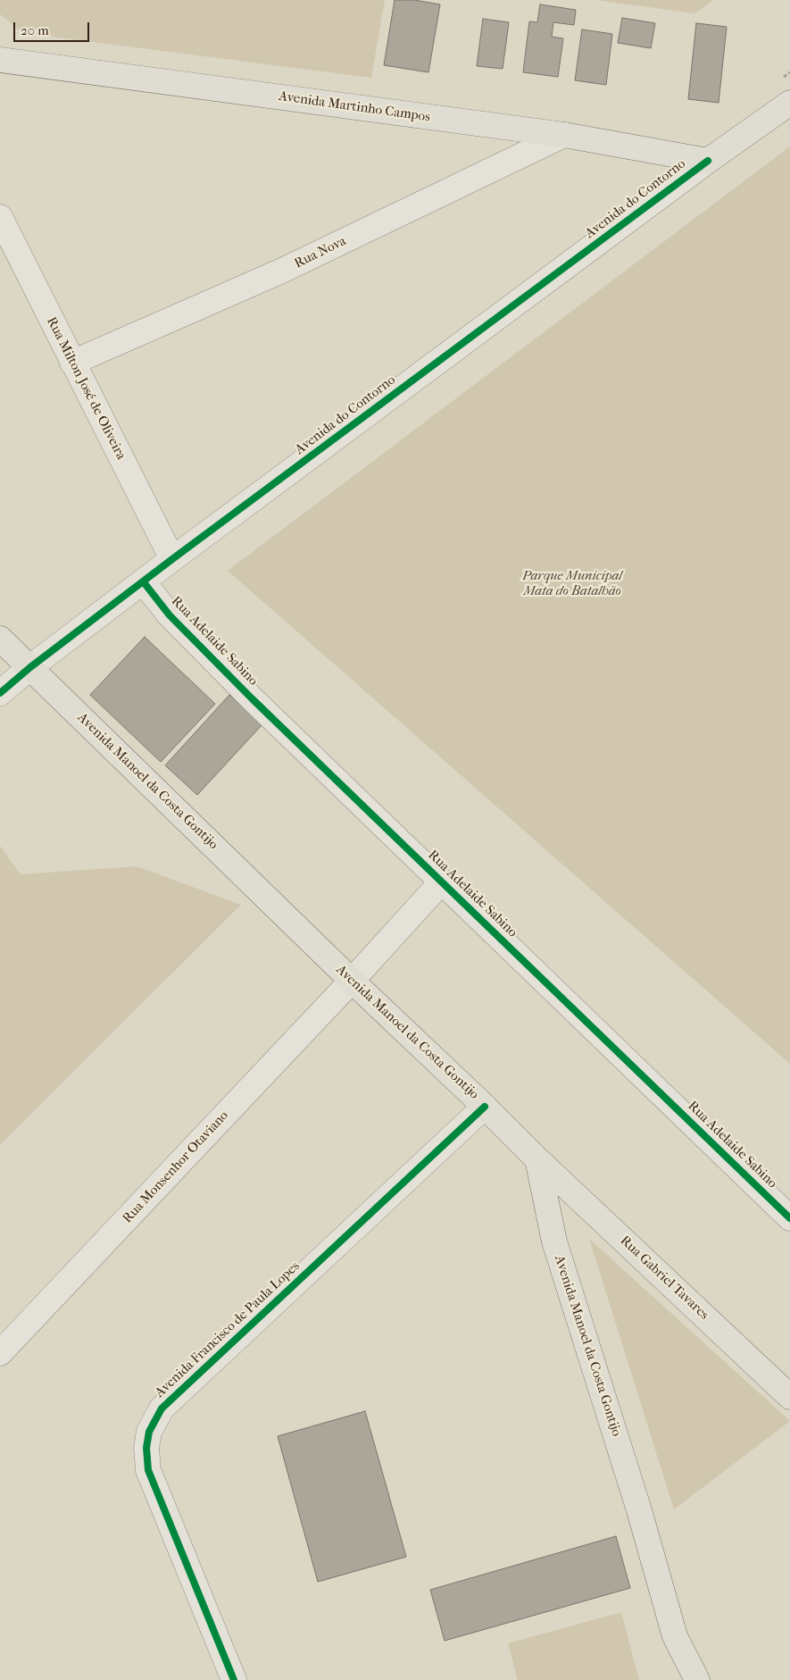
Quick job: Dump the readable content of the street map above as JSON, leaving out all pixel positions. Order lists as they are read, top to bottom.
{
  "streets": {
    "main road": ["Avenida Martinho Campos", "Avenida Manoel da Costa Gontijo", "Rua Gabriel Tavares"],
    "street": [
      "Avenida do Contorno",
      "Rua Nova",
      "Rua Milton José de Oliveira",
      "Rua Adelaide Sabino",
      "Rua Monsenhor Otaviano",
      "Avenida Francisco de Paula Lopes"
    ]
  },
  "crossings": [
    ["Avenida Martinho Campos", "Avenida do Contorno"],
    ["Avenida Martinho Campos", "Rua Nova"],
    ["Avenida do Contorno", "Rua Milton José de Oliveira"],
    ["Avenida do Contorno", "Rua Adelaide Sabino"],
    ["Avenida do Contorno", "Avenida Manoel da Costa Gontijo"],
    ["Rua Nova", "Rua Milton José de Oliveira"],
    ["Rua Adelaide Sabino", "Rua Monsenhor Otaviano"],
    ["Avenida Manoel da Costa Gontijo", "Rua Monsenhor Otaviano"],
    ["Avenida Manoel da Costa Gontijo", "Rua Gabriel Tavares"],
    ["Avenida Manoel da Costa Gontijo", "Avenida Francisco de Paula Lopes"]
  ],
  "parks": ["Parque Municipal Mata do Batalhão"],
  "scale_bar": "20 m"
}
